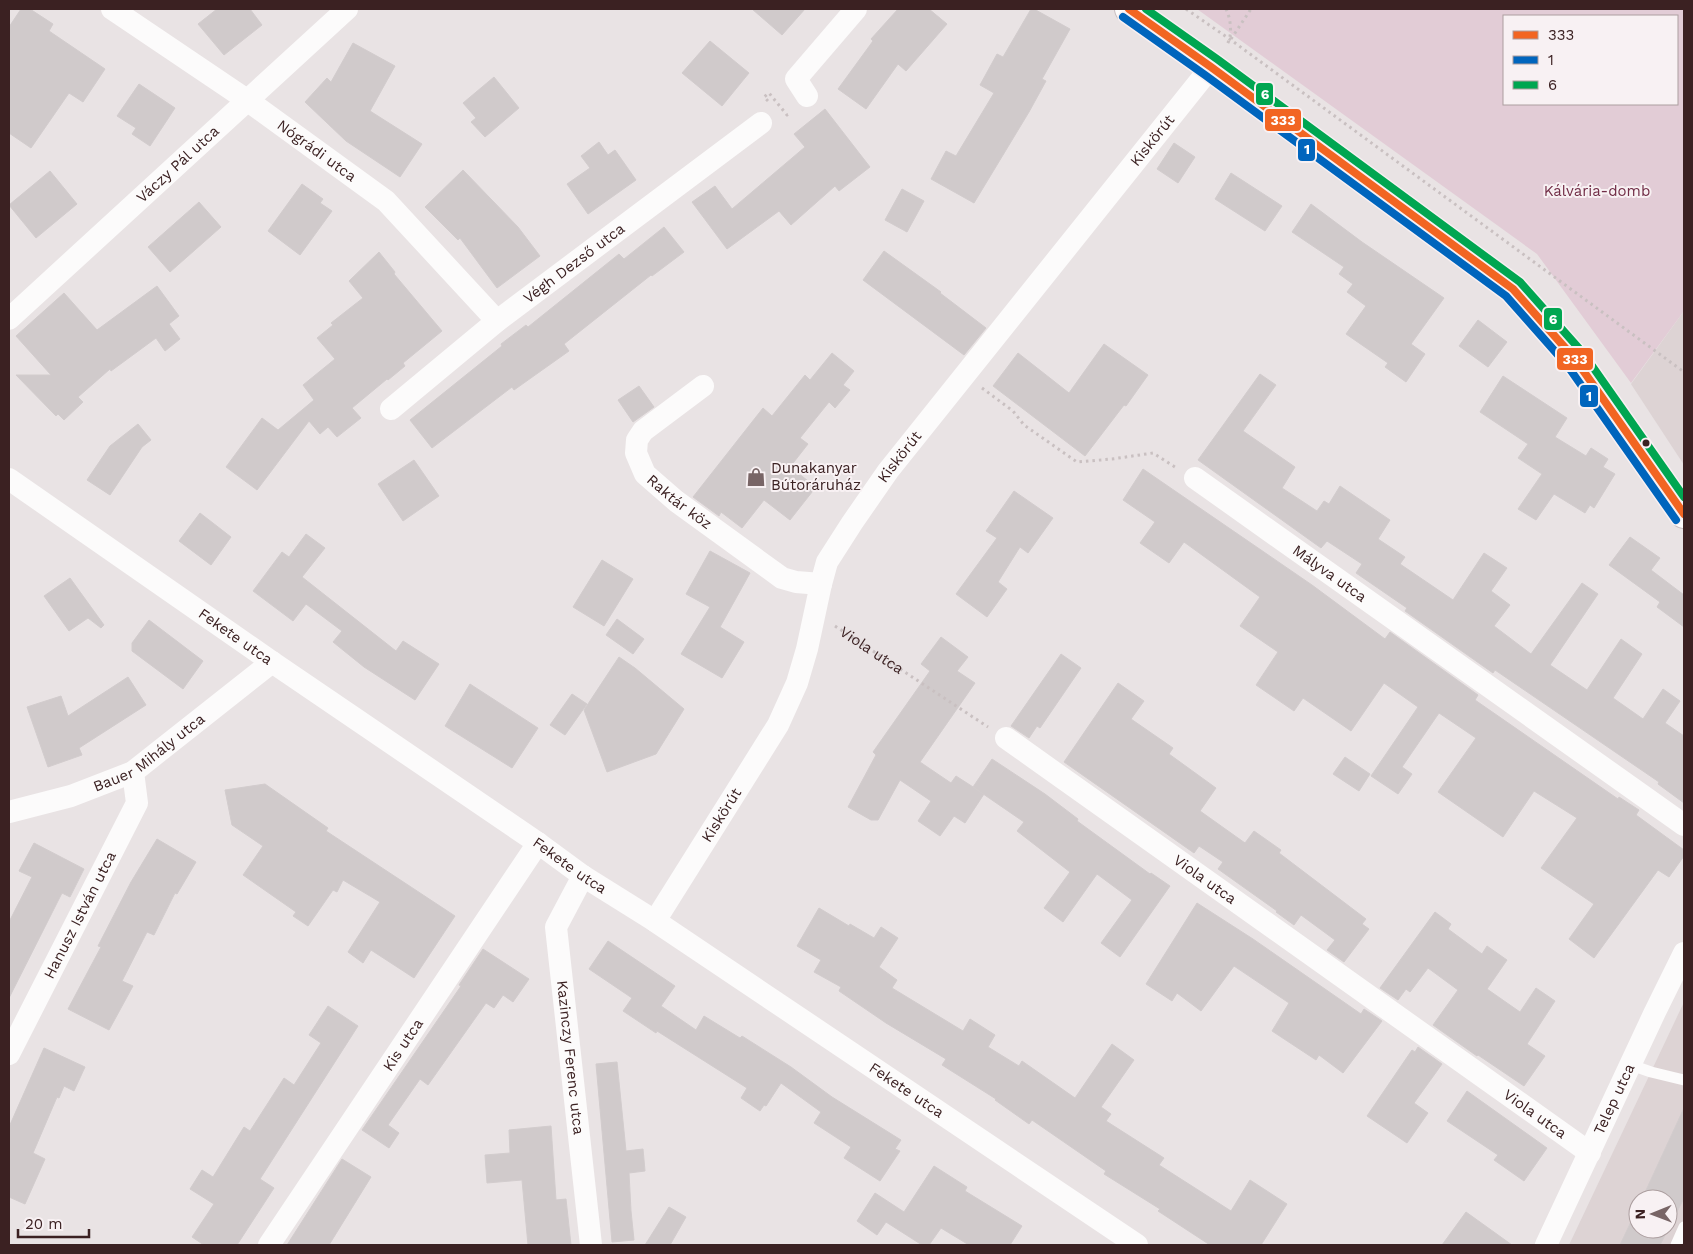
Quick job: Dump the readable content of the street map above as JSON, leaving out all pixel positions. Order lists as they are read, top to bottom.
{
  "streets": {
    "street": [
      "Kiskörút",
      "Nógrádi utca",
      "Váczy Pál utca",
      "Végh Dezső utca",
      "Raktár köz",
      "Mályva utca",
      "Fekete utca",
      "Viola utca",
      "Bauer Mihály utca",
      "Hanusz István utca",
      "Kis utca",
      "Kazinczy Ferenc utca",
      "Telep utca"
    ]
  },
  "crossings": [
    ["Kiskörút", "Raktár köz"],
    ["Kiskörút", "Fekete utca"],
    ["Kiskörút", "Viola utca"],
    ["Nógrádi utca", "Váczy Pál utca"],
    ["Nógrádi utca", "Végh Dezső utca"],
    ["Fekete utca", "Bauer Mihály utca"],
    ["Fekete utca", "Kis utca"],
    ["Fekete utca", "Kazinczy Ferenc utca"],
    ["Viola utca", "Telep utca"],
    ["Bauer Mihály utca", "Hanusz István utca"]
  ],
  "parks": ["Kálvária-domb"],
  "places": {
    "shop": ["Dunakanyar Bútoráruház"]
  },
  "lines": ["transit line 333", "transit line 6", "transit line 1"],
  "legend": ["333", "1", "6"],
  "scale_bar": "20 m",
  "north": "left"
}
